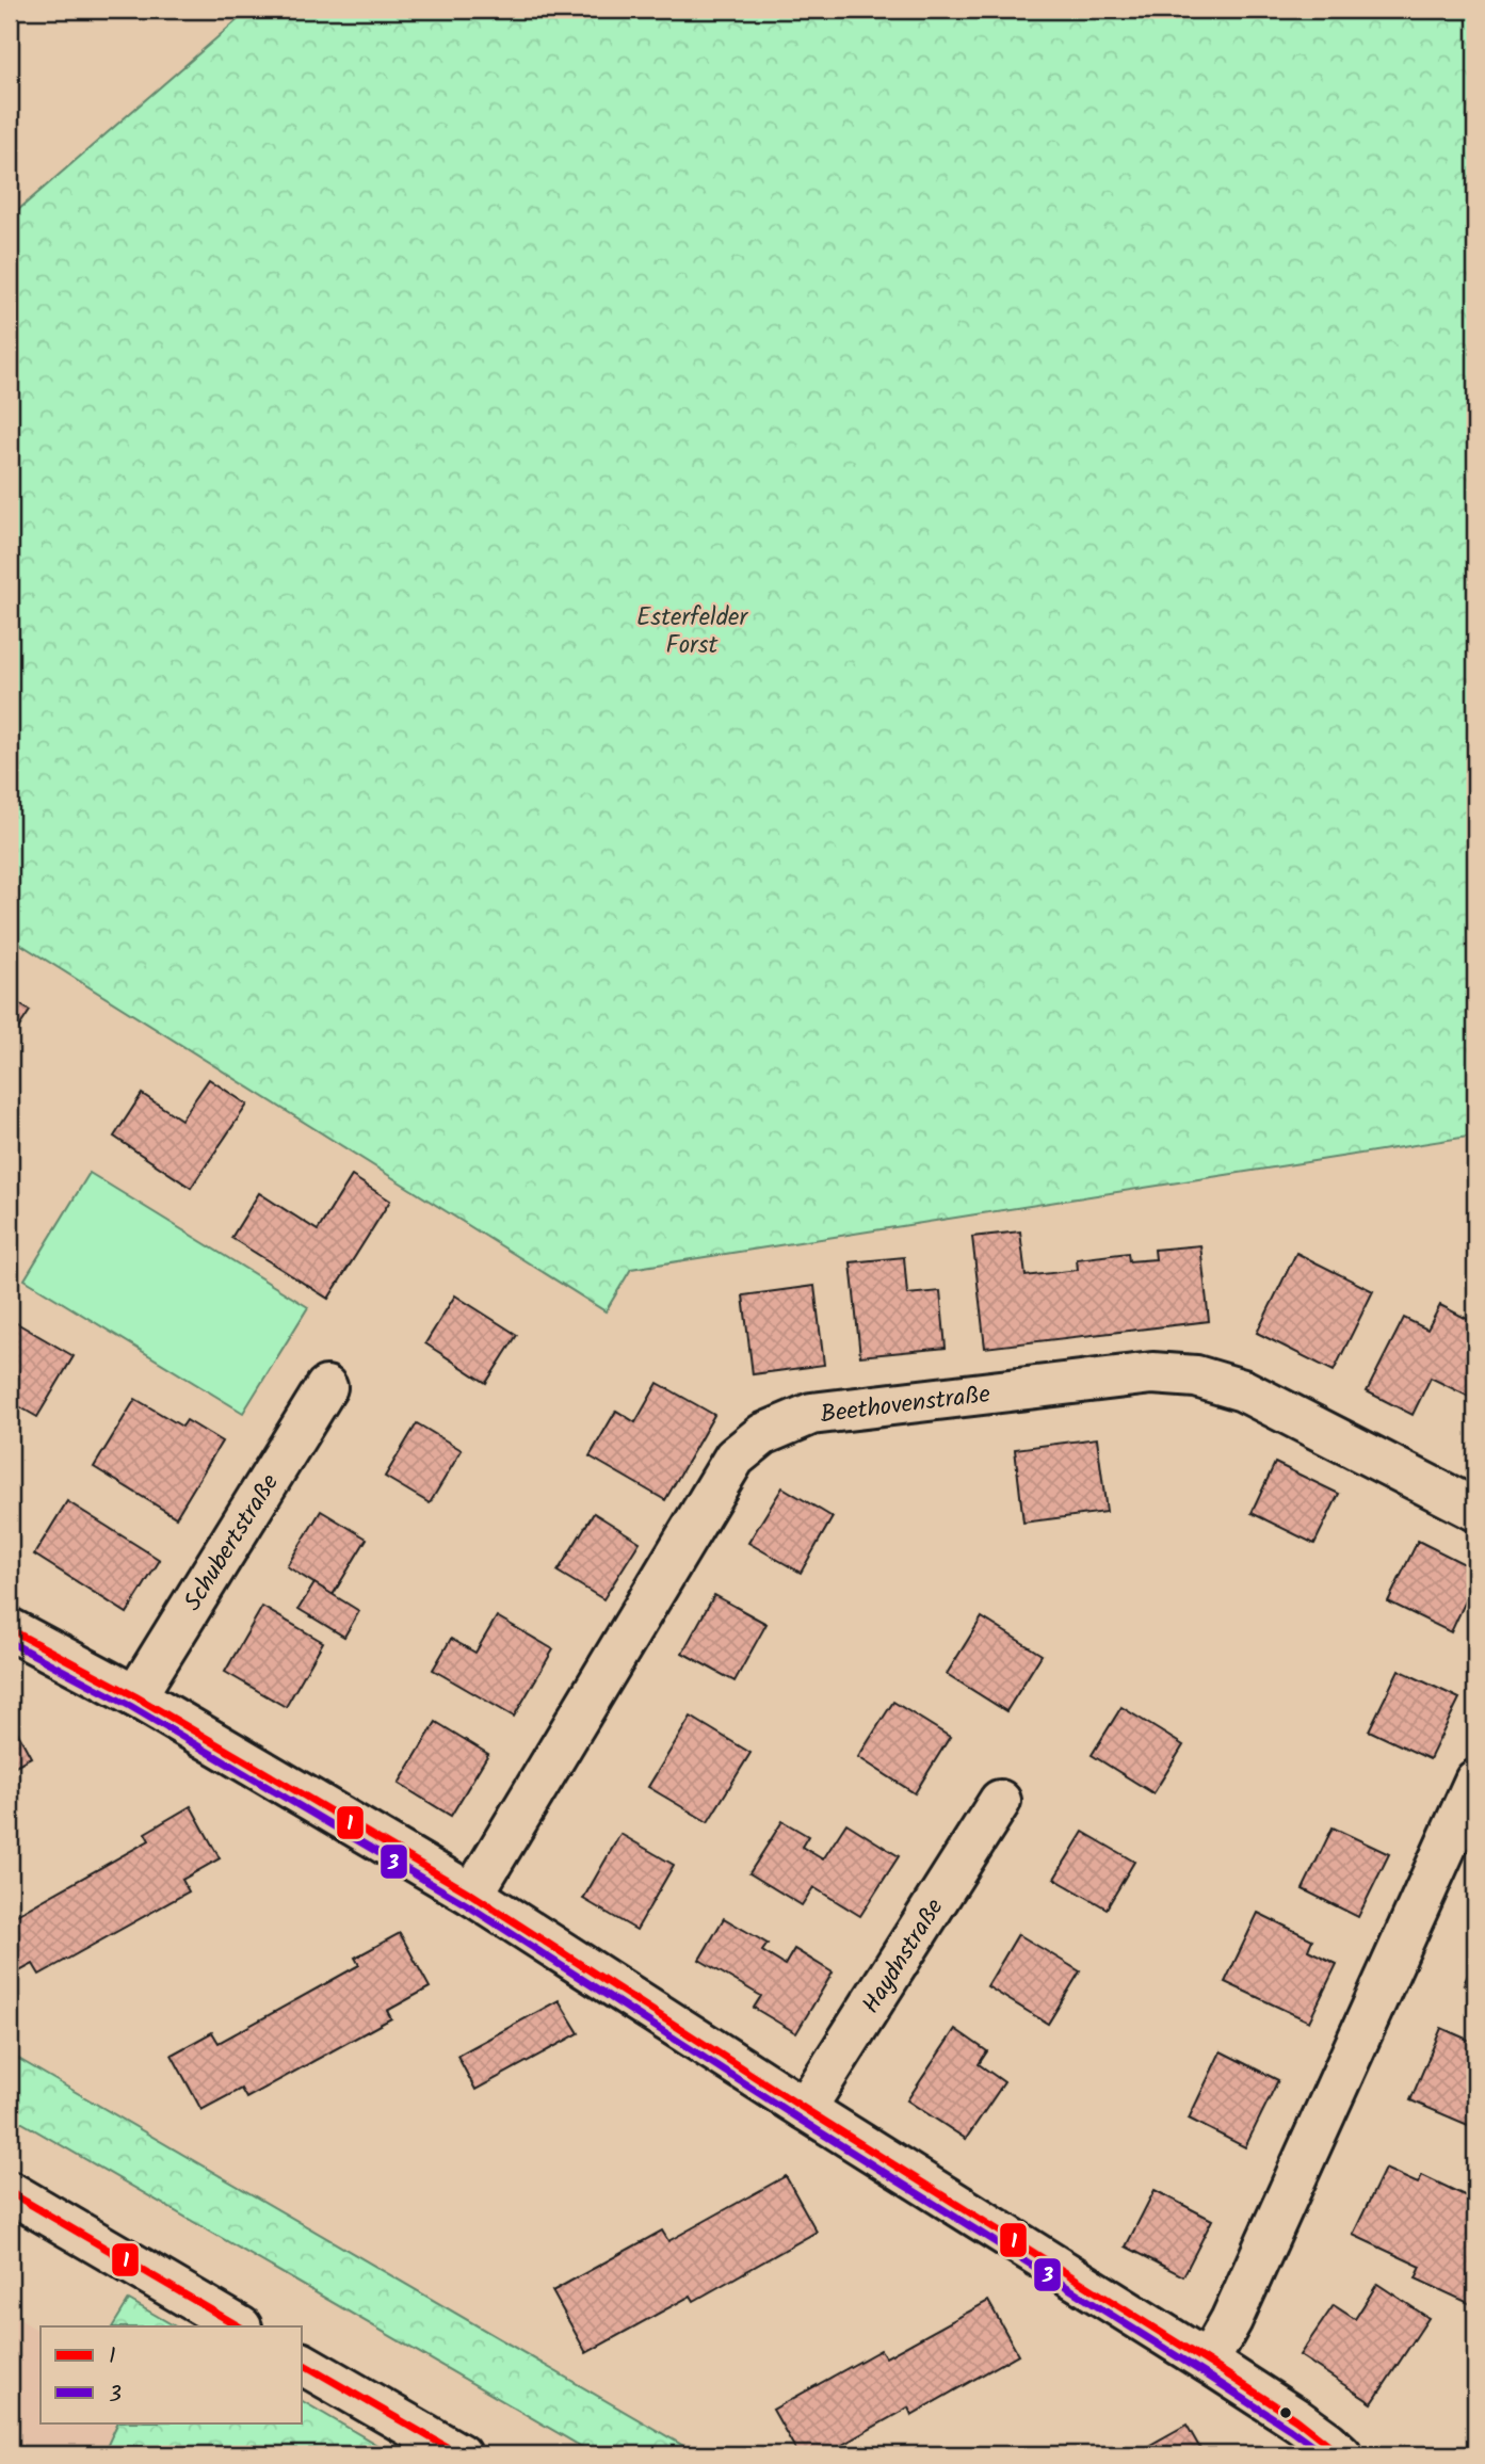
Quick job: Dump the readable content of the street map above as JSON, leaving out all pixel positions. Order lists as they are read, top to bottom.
{
  "streets": {
    "street": ["Beethovenstraße", "Schubertstraße", "Haydnstraße"]
  },
  "parks": ["Esterfelder Forst"],
  "lines": ["transit line 1", "transit line 3"],
  "legend": ["1", "3"]
}
